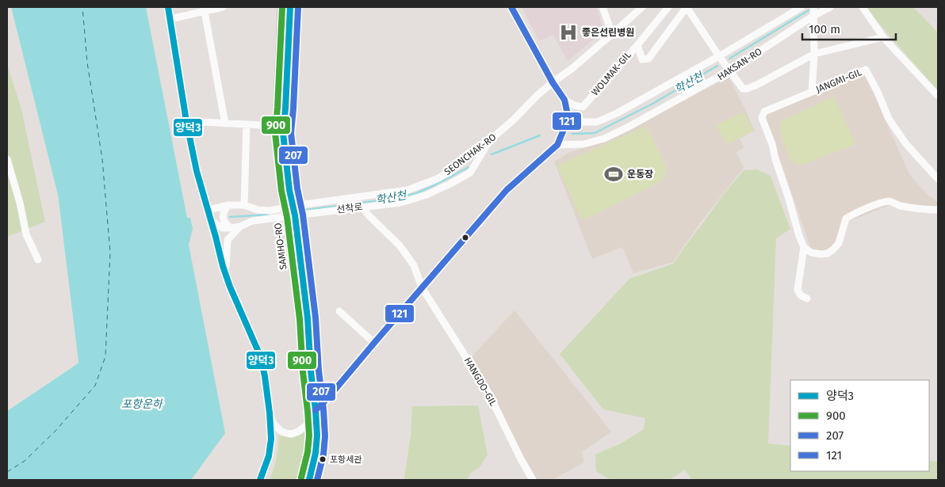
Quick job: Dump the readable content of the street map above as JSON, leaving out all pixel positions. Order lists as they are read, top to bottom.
{
  "streets": {
    "main road": ["SAMHO-RO"],
    "street": [
      "HAKSAN-RO",
      "WOLMAK-GIL",
      "JANGMI-GIL",
      "SEONCHAK-RO",
      "선착로",
      "HANGDO-GIL"
    ]
  },
  "crossings": [
    ["HAKSAN-RO", "JANGMI-GIL"],
    ["SEONCHAK-RO", "선착로"],
    ["SEONCHAK-RO", "SAMHO-RO"],
    ["선착로", "SAMHO-RO"],
    ["선착로", "HANGDO-GIL"]
  ],
  "water": ["학산천", "포항운하"],
  "places": {
    "hospital": ["좋은선린병원"],
    "sports": ["운동장"],
    "other": ["포항세관"]
  },
  "lines": [
    "transit line 양덕3",
    "transit line 900",
    "transit line 207",
    "transit line 121"
  ],
  "legend": [
    "양덕3",
    "900",
    "207",
    "121"
  ],
  "scale_bar": "100 m"
}
